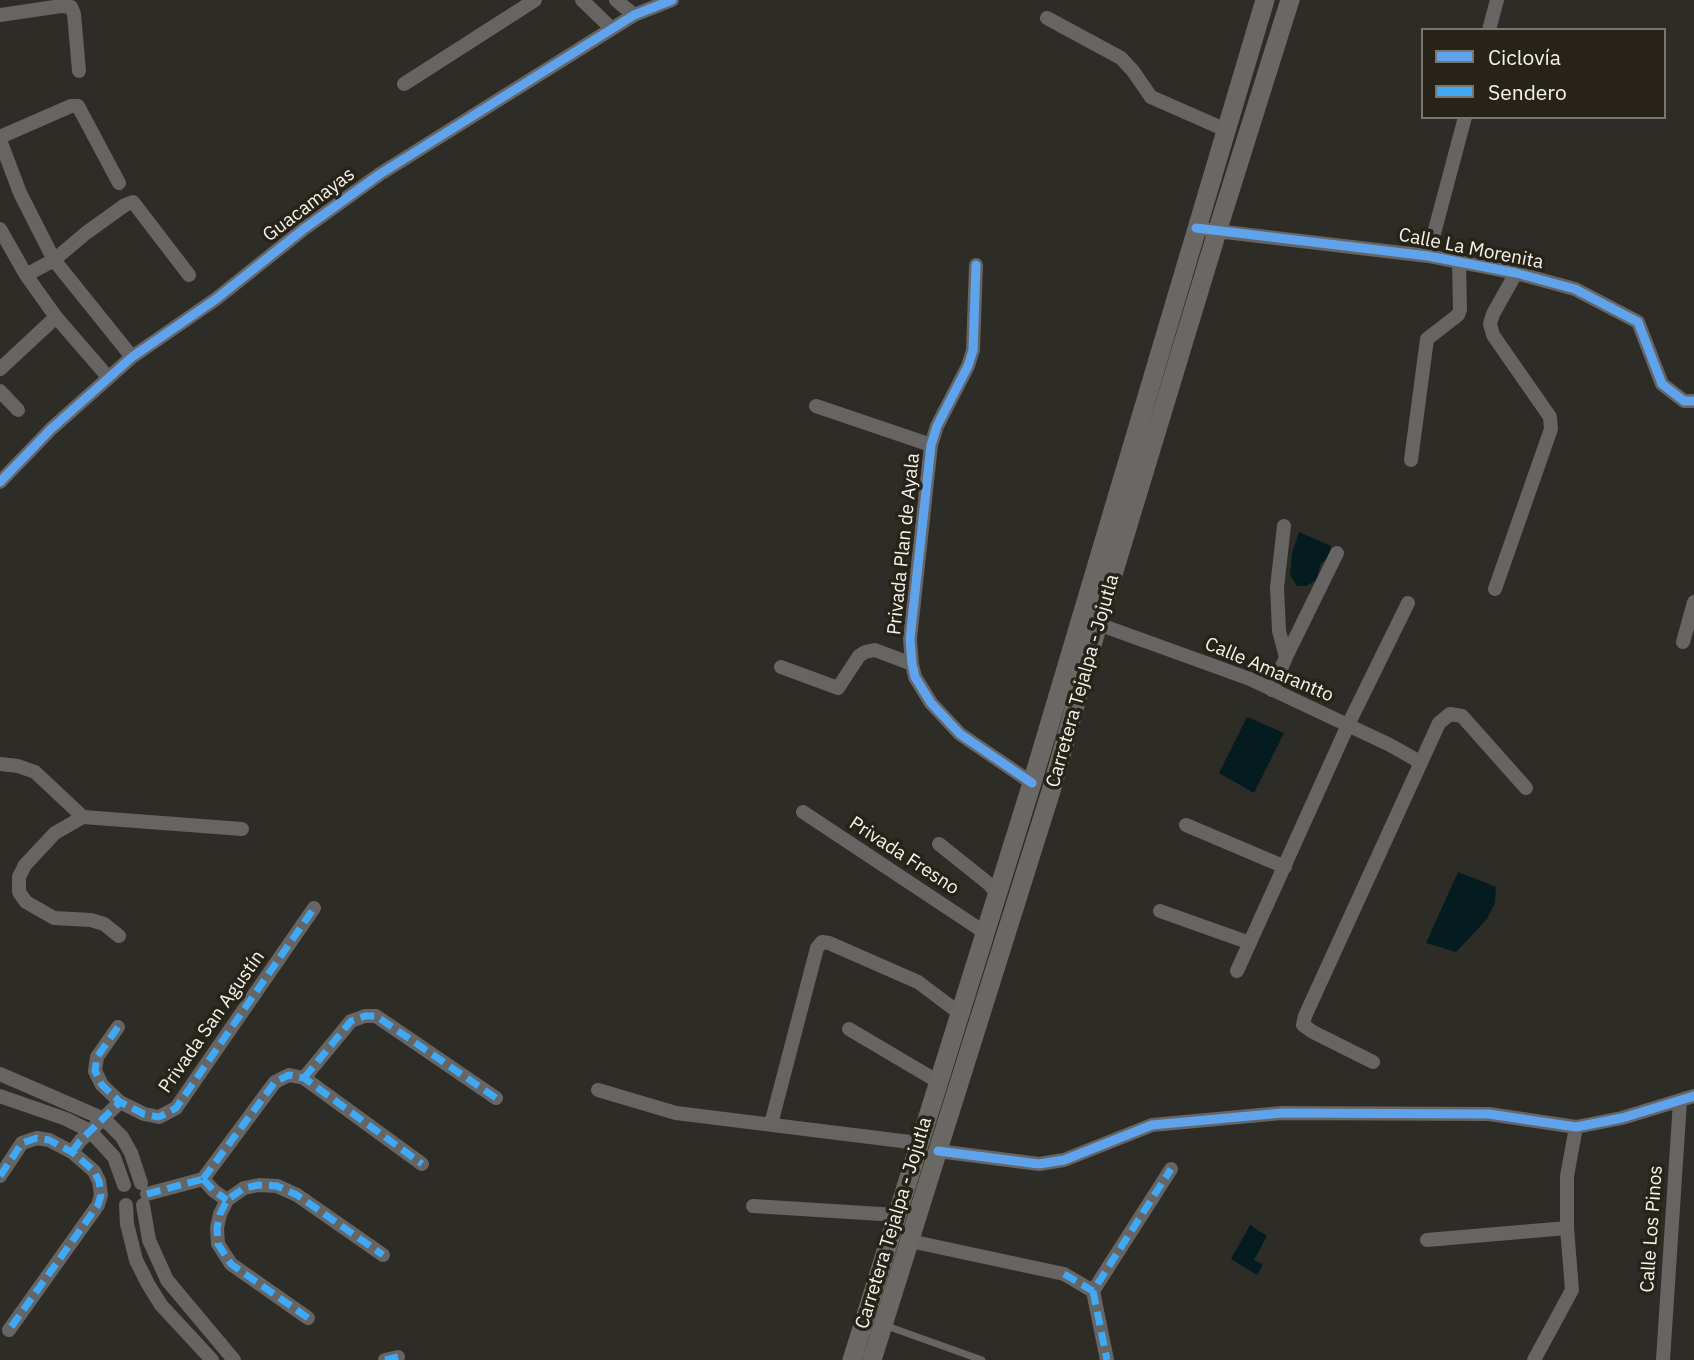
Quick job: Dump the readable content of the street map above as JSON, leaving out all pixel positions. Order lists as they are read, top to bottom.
{
  "streets": {
    "main road": ["Carretera Tejalpa - Jojutla"],
    "street": [
      "Guacamayas",
      "Calle La Morenita",
      "Privada Plan de Ayala",
      "Calle Amarantto",
      "Privada Fresno",
      "Privada San Agustín",
      "Calle Los Pinos"
    ]
  },
  "crossings": [
    ["Calle La Morenita", "Carretera Tejalpa - Jojutla"],
    ["Privada Plan de Ayala", "Carretera Tejalpa - Jojutla"],
    ["Calle Amarantto", "Carretera Tejalpa - Jojutla"],
    ["Carretera Tejalpa - Jojutla", "Privada Fresno"]
  ],
  "legend": ["Ciclovía", "Sendero"]
}
